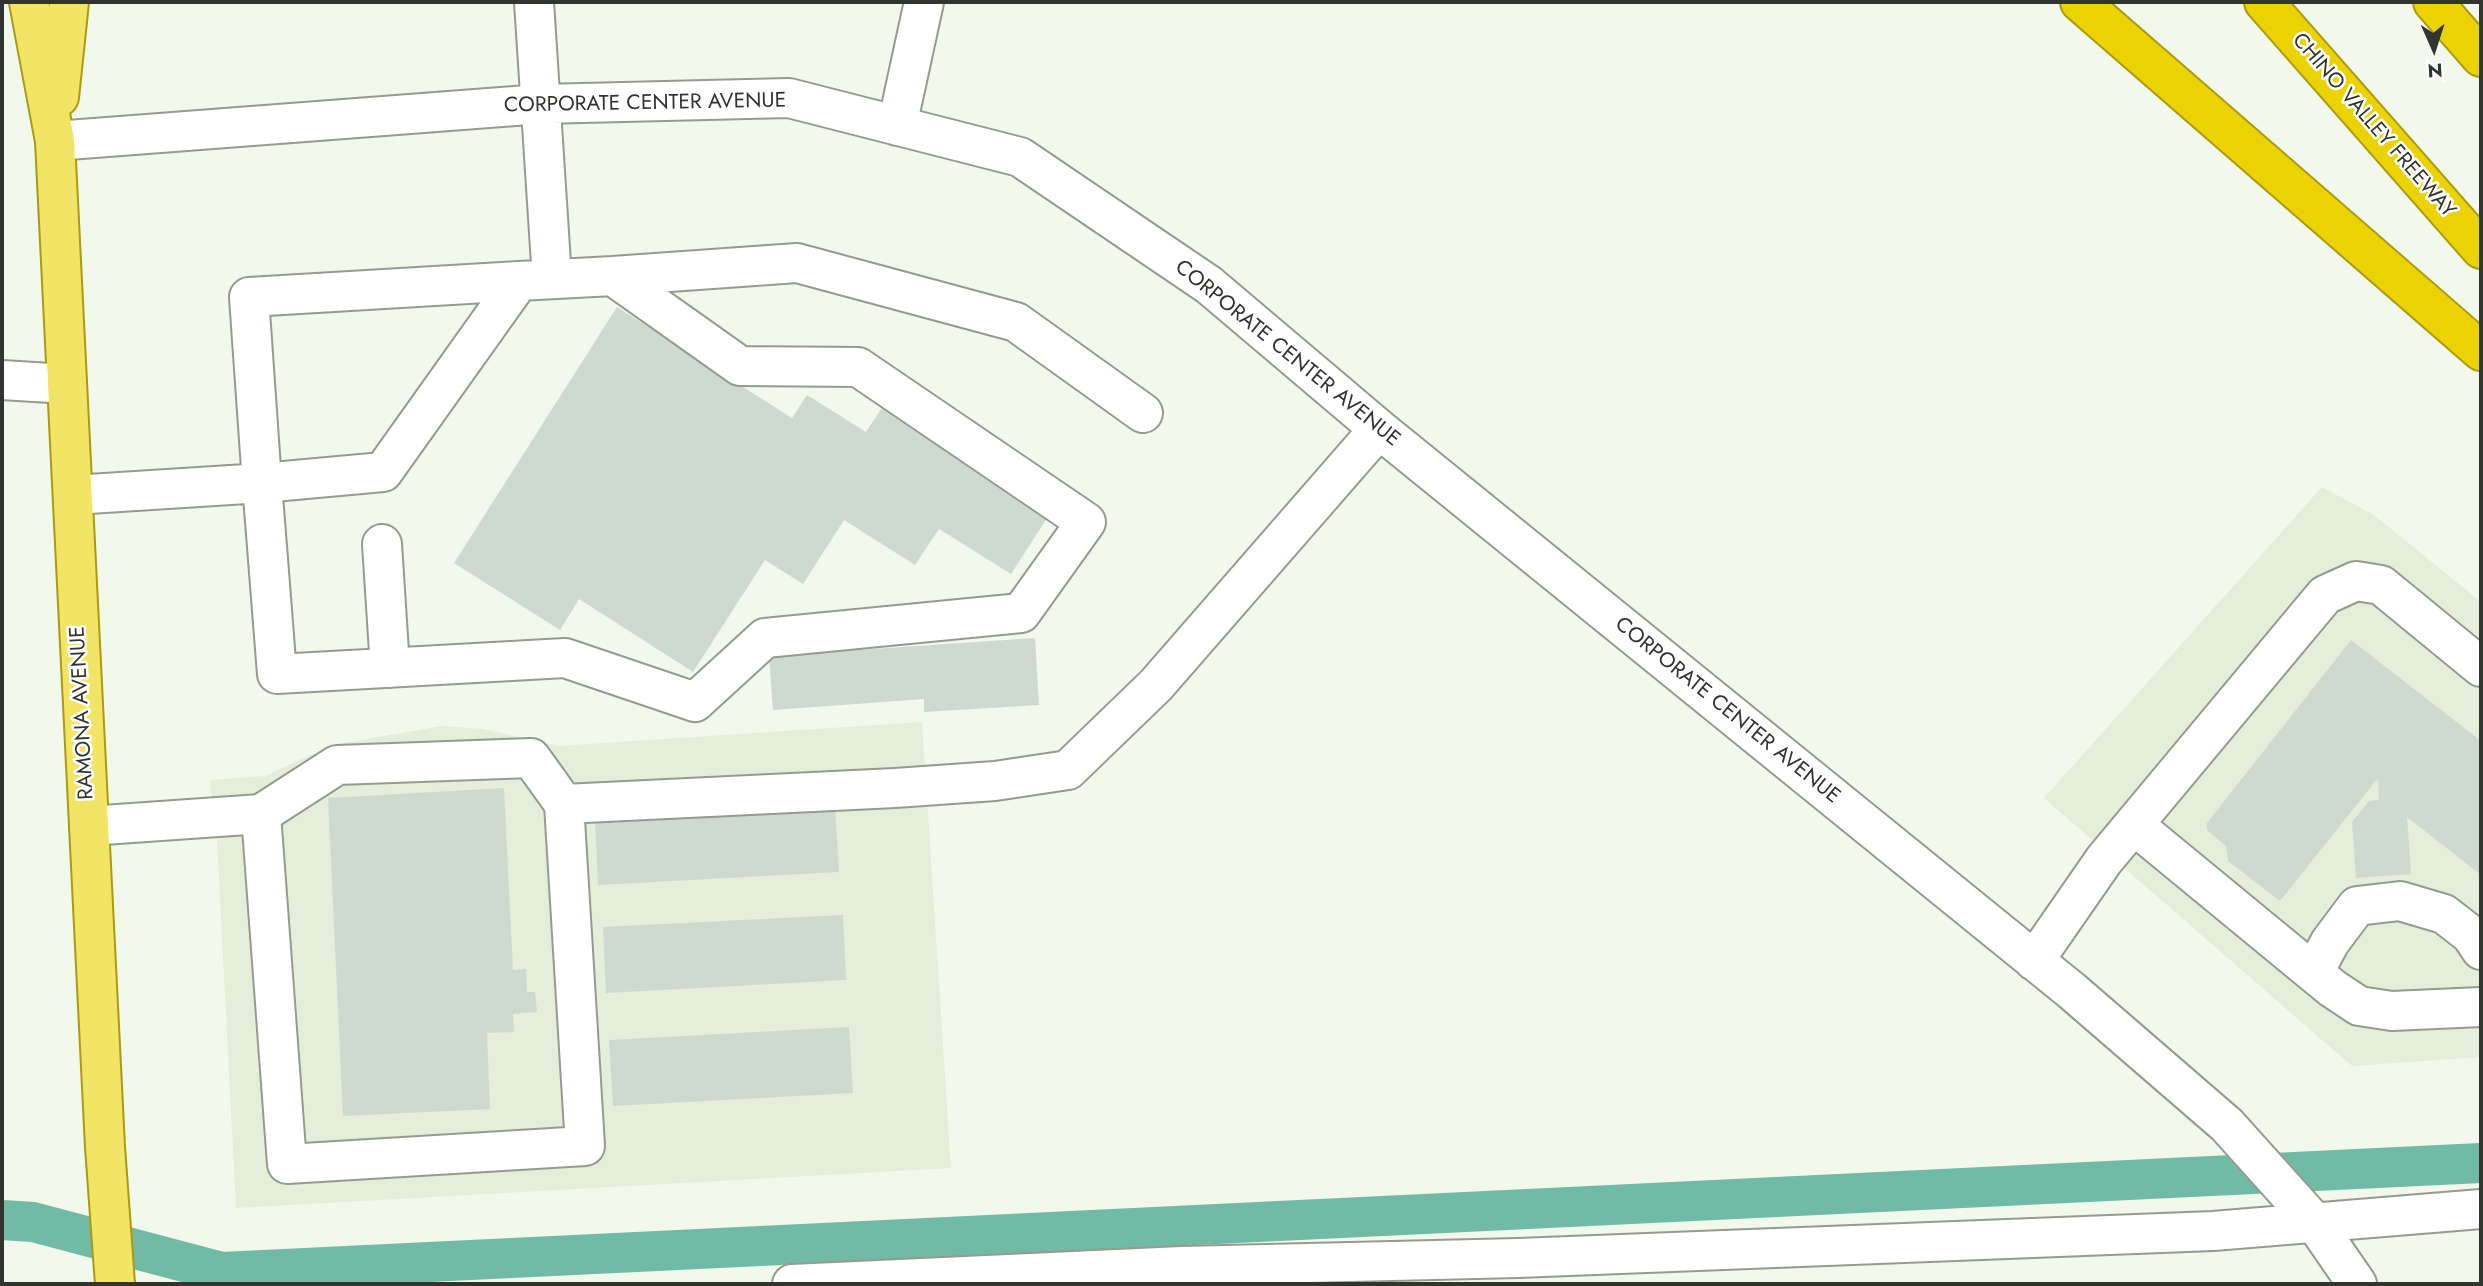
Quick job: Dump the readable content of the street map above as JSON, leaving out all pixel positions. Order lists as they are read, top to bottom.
{
  "streets": {
    "highway": ["CHINO VALLEY FREEWAY"],
    "main road": ["RAMONA AVENUE"],
    "street": ["CORPORATE CENTER AVENUE"]
  },
  "crossings": [
    ["CORPORATE CENTER AVENUE", "RAMONA AVENUE"]
  ],
  "north": "bottom"
}
